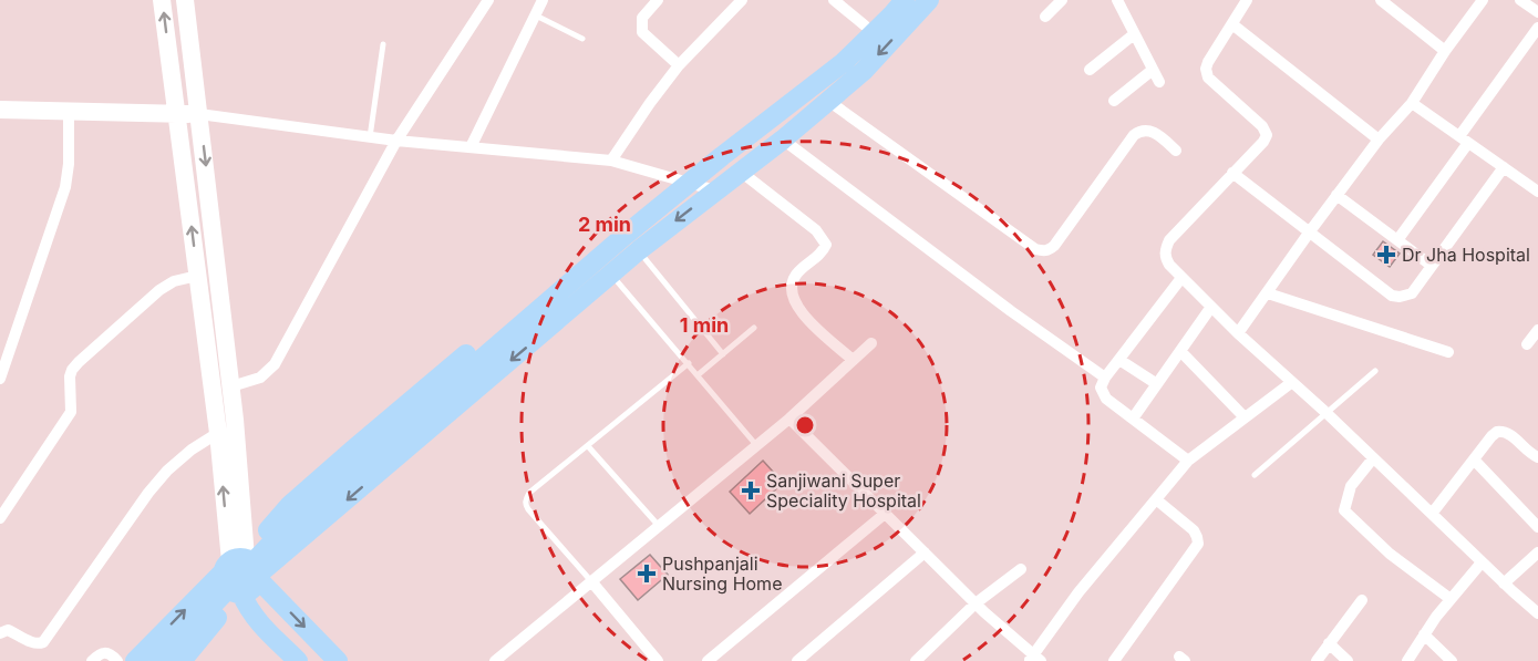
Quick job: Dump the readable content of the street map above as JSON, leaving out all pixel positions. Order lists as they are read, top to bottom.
{
  "places": {
    "health": ["Dr Jha Hospital", "Sanjiwani Super Speciality Hospital", "Pushpanjali Nursing Home"]
  },
  "rings": ["2 min", "1 min"]
}
